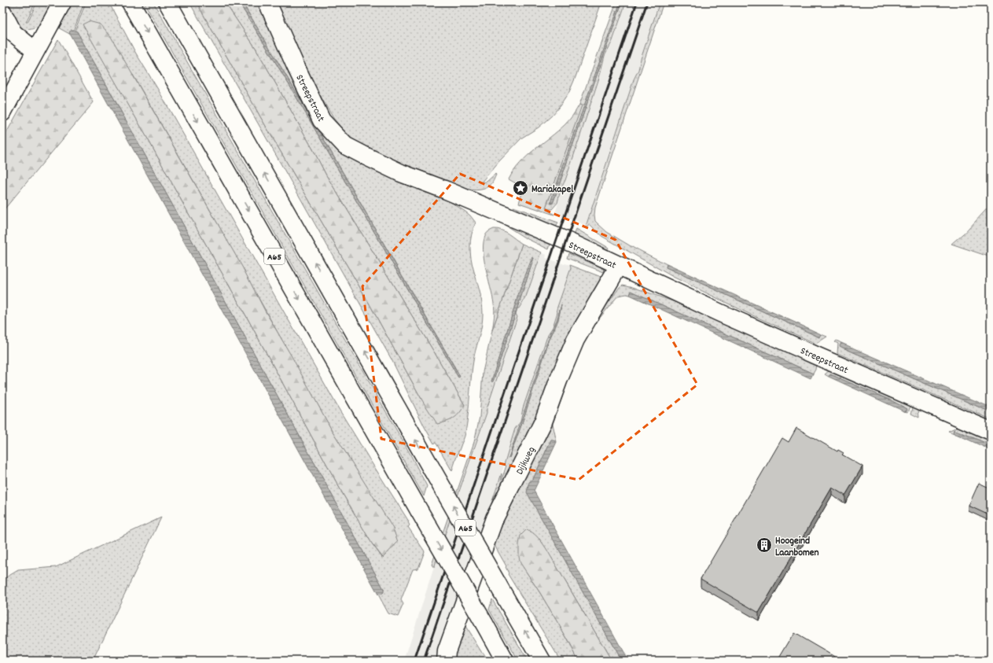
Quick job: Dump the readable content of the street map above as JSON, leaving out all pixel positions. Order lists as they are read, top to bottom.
{
  "streets": {
    "main road": ["Streepstraat", "A65", "Dijkweg"]
  },
  "crossings": [
    ["Streepstraat", "Dijkweg"]
  ],
  "places": {
    "place": ["Mariakapel"],
    "building": ["Hoogeind Laanbomen"]
  }
}
